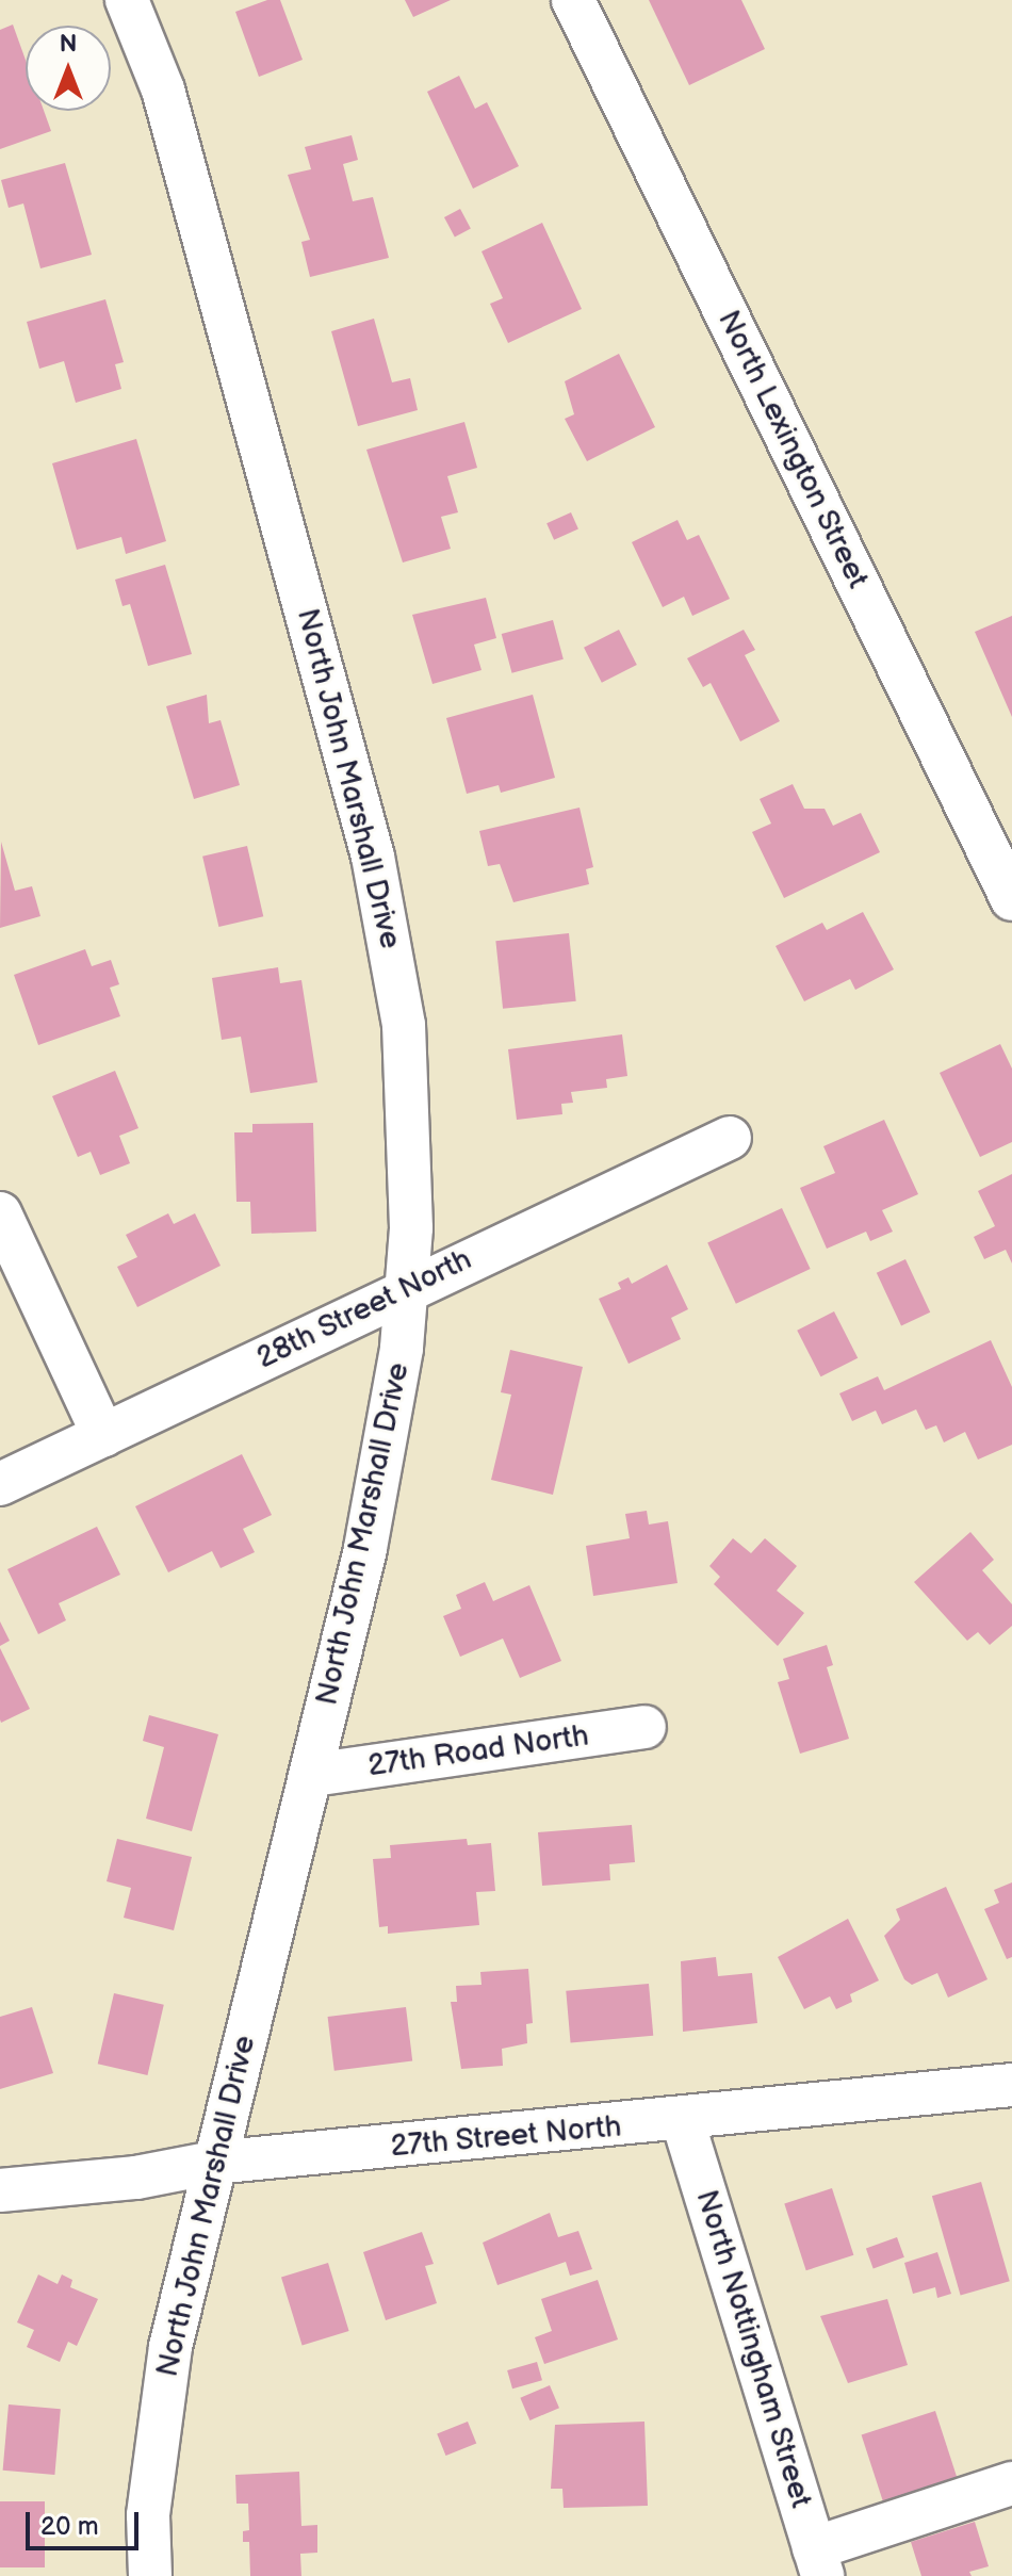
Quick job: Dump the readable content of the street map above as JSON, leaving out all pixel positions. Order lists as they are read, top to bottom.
{
  "streets": {
    "street": [
      "North Lexington Street",
      "North John Marshall Drive",
      "28th Street North",
      "27th Road North",
      "27th Street North",
      "North Nottingham Street"
    ]
  },
  "crossings": [
    ["North John Marshall Drive", "28th Street North"],
    ["North John Marshall Drive", "27th Road North"],
    ["North John Marshall Drive", "27th Street North"],
    ["27th Street North", "North Nottingham Street"]
  ],
  "scale_bar": "20 m",
  "north": "top"
}
